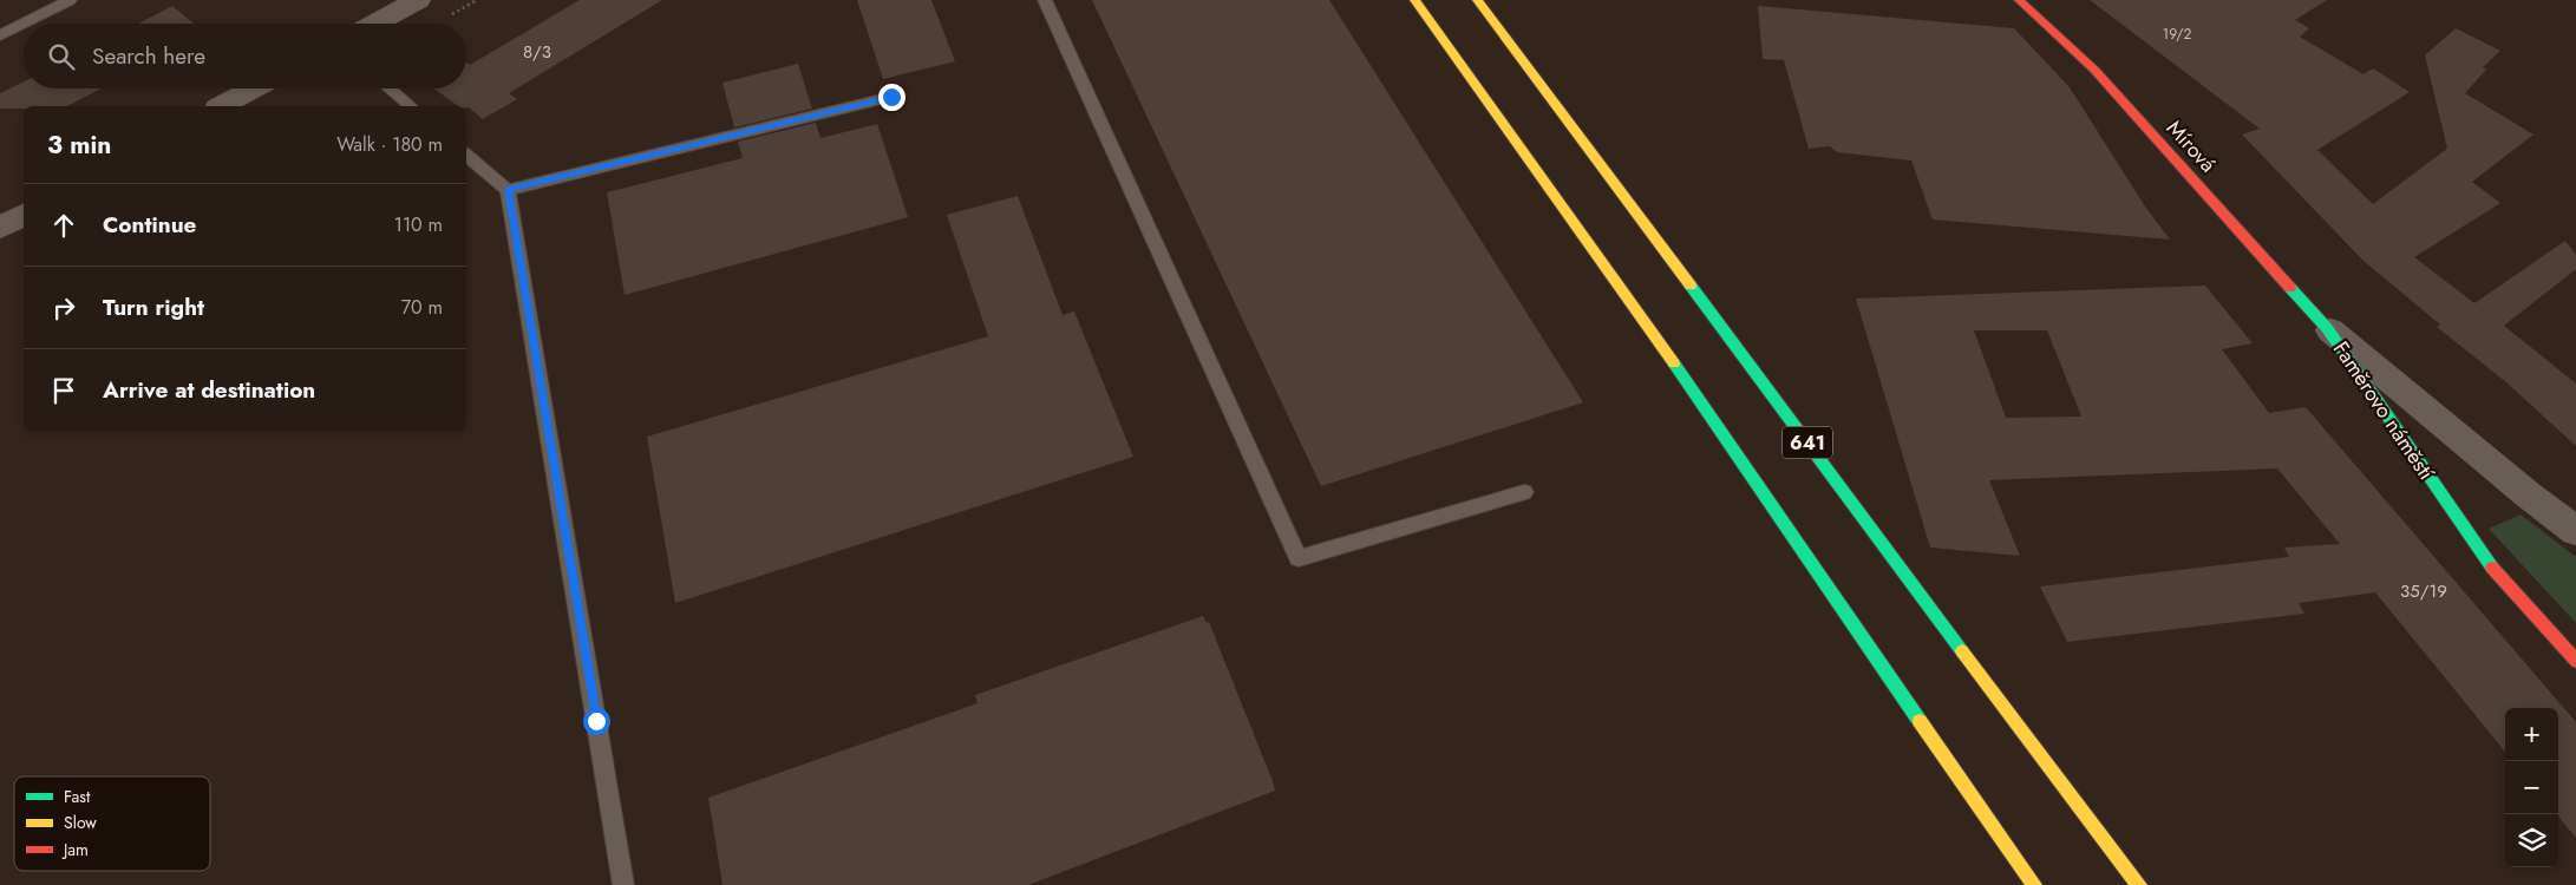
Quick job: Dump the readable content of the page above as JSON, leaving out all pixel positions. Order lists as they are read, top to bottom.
{
  "streets": {
    "main road": ["Mírová", "Faměrovo náměstí", "641"]
  },
  "crossings": [
    ["Mírová", "Faměrovo náměstí"]
  ],
  "house_numbers": ["19/2", "8/3", "35/19"],
  "legend": ["Fast", "Slow", "Jam"],
  "page": {
    "search": "Search here",
    "heading": ["3 min", "Walk · 180 m"],
    "list": [
      ["Continue", "110 m"],
      ["Turn right", "70 m"],
      "Arrive at destination"
    ],
    "map_buttons": ["+", "−"]
  }
}
